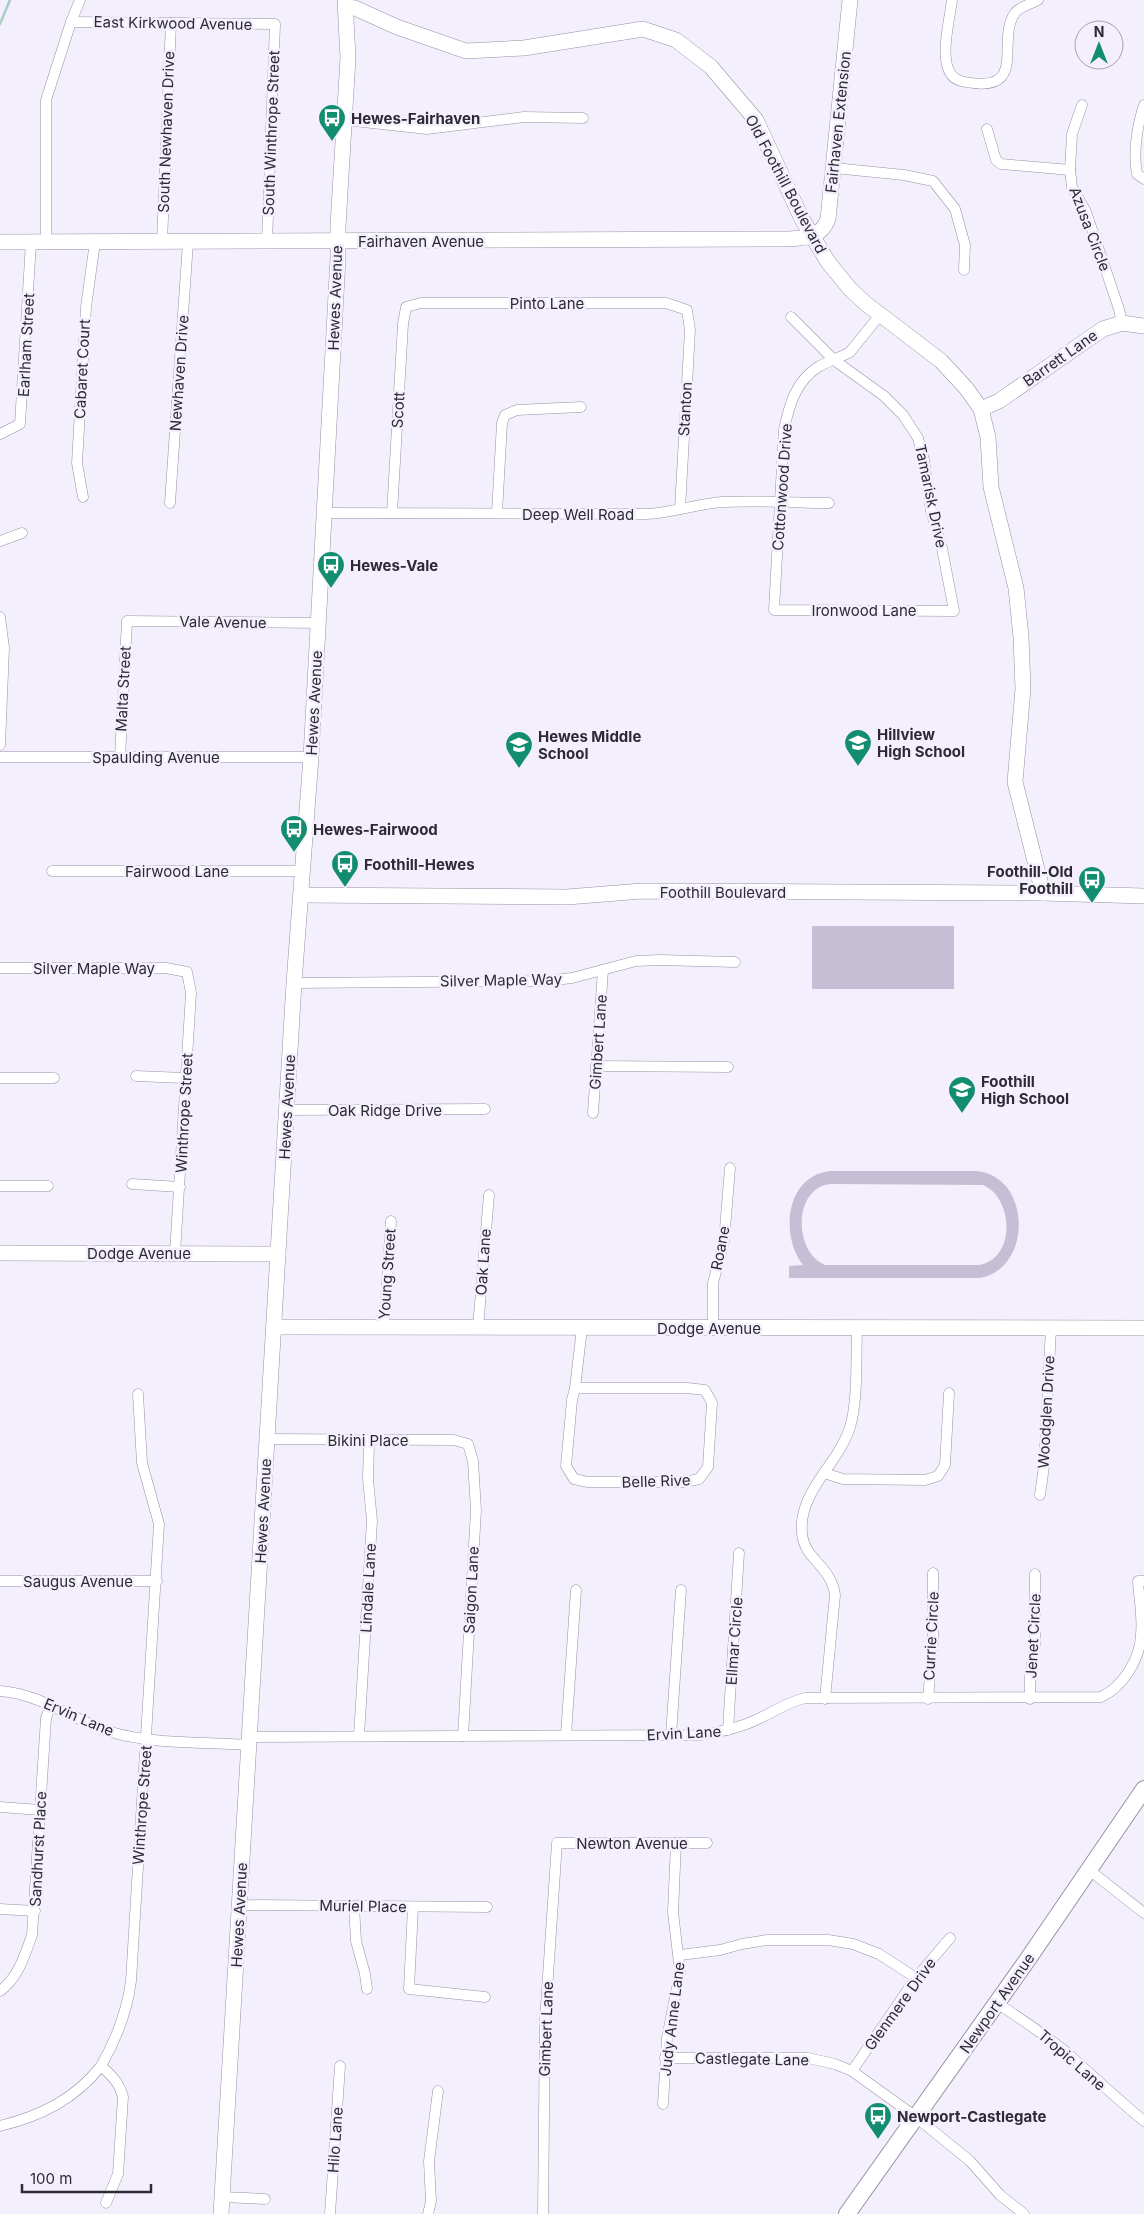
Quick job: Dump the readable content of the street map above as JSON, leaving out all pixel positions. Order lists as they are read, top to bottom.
{
  "streets": {
    "main road": ["Newport Avenue"],
    "street": [
      "East Kirkwood Avenue",
      "Fairhaven Extension",
      "South Newhaven Drive",
      "South Winthrope Street",
      "Old Foothill Boulevard",
      "Azusa Circle",
      "Fairhaven Avenue",
      "Hewes Avenue",
      "Pinto Lane",
      "Earlham Street",
      "Barrett Lane",
      "Cabaret Court",
      "Newhaven Drive",
      "Stanton",
      "Scott",
      "Cottonwood Drive",
      "Tamarisk Drive",
      "Deep Well Road",
      "Ironwood Lane",
      "Vale Avenue",
      "Malta Street",
      "Spaulding Avenue",
      "Fairwood Lane",
      "Foothill Boulevard",
      "Silver Maple Way",
      "Gimbert Lane",
      "Oak Ridge Drive",
      "Winthrope Street",
      "Roane",
      "Dodge Avenue",
      "Oak Lane",
      "Young Street",
      "Woodglen Drive",
      "Bikini Place",
      "Belle Rive",
      "Saugus Avenue",
      "Lindale Lane",
      "Saigon Lane",
      "Currie Circle",
      "Jenet Circle",
      "Ellmar Circle",
      "Ervin Lane",
      "Newton Avenue",
      "Sandhurst Place",
      "Muriel Place",
      "Glenmere Drive",
      "Judy Anne Lane",
      "Castlegate Lane",
      "Tropic Lane",
      "Hilo Lane"
    ]
  },
  "crossings": [
    ["East Kirkwood Avenue", "South Newhaven Drive"],
    ["East Kirkwood Avenue", "South Winthrope Street"],
    ["Fairhaven Extension", "Old Foothill Boulevard"],
    ["Fairhaven Extension", "Fairhaven Avenue"],
    ["South Newhaven Drive", "Fairhaven Avenue"],
    ["South Winthrope Street", "Fairhaven Avenue"],
    ["Old Foothill Boulevard", "Fairhaven Avenue"],
    ["Old Foothill Boulevard", "Hewes Avenue"],
    ["Old Foothill Boulevard", "Barrett Lane"],
    ["Old Foothill Boulevard", "Cottonwood Drive"],
    ["Old Foothill Boulevard", "Foothill Boulevard"],
    ["Azusa Circle", "Barrett Lane"],
    ["Fairhaven Avenue", "Hewes Avenue"],
    ["Fairhaven Avenue", "Earlham Street"],
    ["Fairhaven Avenue", "Cabaret Court"],
    ["Fairhaven Avenue", "Newhaven Drive"],
    ["Hewes Avenue", "Deep Well Road"],
    ["Hewes Avenue", "Vale Avenue"],
    ["Hewes Avenue", "Spaulding Avenue"],
    ["Hewes Avenue", "Fairwood Lane"],
    ["Hewes Avenue", "Foothill Boulevard"],
    ["Hewes Avenue", "Silver Maple Way"],
    ["Hewes Avenue", "Oak Ridge Drive"],
    ["Hewes Avenue", "Dodge Avenue"],
    ["Hewes Avenue", "Bikini Place"],
    ["Hewes Avenue", "Ervin Lane"],
    ["Hewes Avenue", "Muriel Place"],
    ["Pinto Lane", "Stanton"],
    ["Pinto Lane", "Scott"],
    ["Stanton", "Deep Well Road"],
    ["Scott", "Deep Well Road"],
    ["Cottonwood Drive", "Tamarisk Drive"],
    ["Cottonwood Drive", "Deep Well Road"],
    ["Cottonwood Drive", "Ironwood Lane"],
    ["Tamarisk Drive", "Ironwood Lane"],
    ["Vale Avenue", "Malta Street"],
    ["Malta Street", "Spaulding Avenue"],
    ["Silver Maple Way", "Gimbert Lane"],
    ["Silver Maple Way", "Winthrope Street"],
    ["Gimbert Lane", "Newton Avenue"],
    ["Winthrope Street", "Dodge Avenue"],
    ["Winthrope Street", "Saugus Avenue"],
    ["Winthrope Street", "Ervin Lane"],
    ["Roane", "Dodge Avenue"],
    ["Dodge Avenue", "Oak Lane"],
    ["Dodge Avenue", "Young Street"],
    ["Dodge Avenue", "Woodglen Drive"],
    ["Dodge Avenue", "Belle Rive"],
    ["Bikini Place", "Lindale Lane"],
    ["Bikini Place", "Saigon Lane"],
    ["Lindale Lane", "Ervin Lane"],
    ["Saigon Lane", "Ervin Lane"],
    ["Currie Circle", "Ervin Lane"],
    ["Jenet Circle", "Ervin Lane"],
    ["Ellmar Circle", "Ervin Lane"],
    ["Ervin Lane", "Sandhurst Place"],
    ["Newton Avenue", "Judy Anne Lane"],
    ["Newport Avenue", "Castlegate Lane"],
    ["Newport Avenue", "Tropic Lane"],
    ["Glenmere Drive", "Castlegate Lane"],
    ["Judy Anne Lane", "Castlegate Lane"]
  ],
  "places": {
    "bus stop": [
      "Hewes-Fairhaven",
      "Hewes-Vale",
      "Hewes-Fairwood",
      "Foothill-Hewes",
      "Foothill-Old Foothill",
      "Newport-Castlegate"
    ],
    "school or university": ["Hillview High School", "Hewes Middle School", "Foothill High School"]
  },
  "scale_bar": "100 m",
  "north": "top"
}
